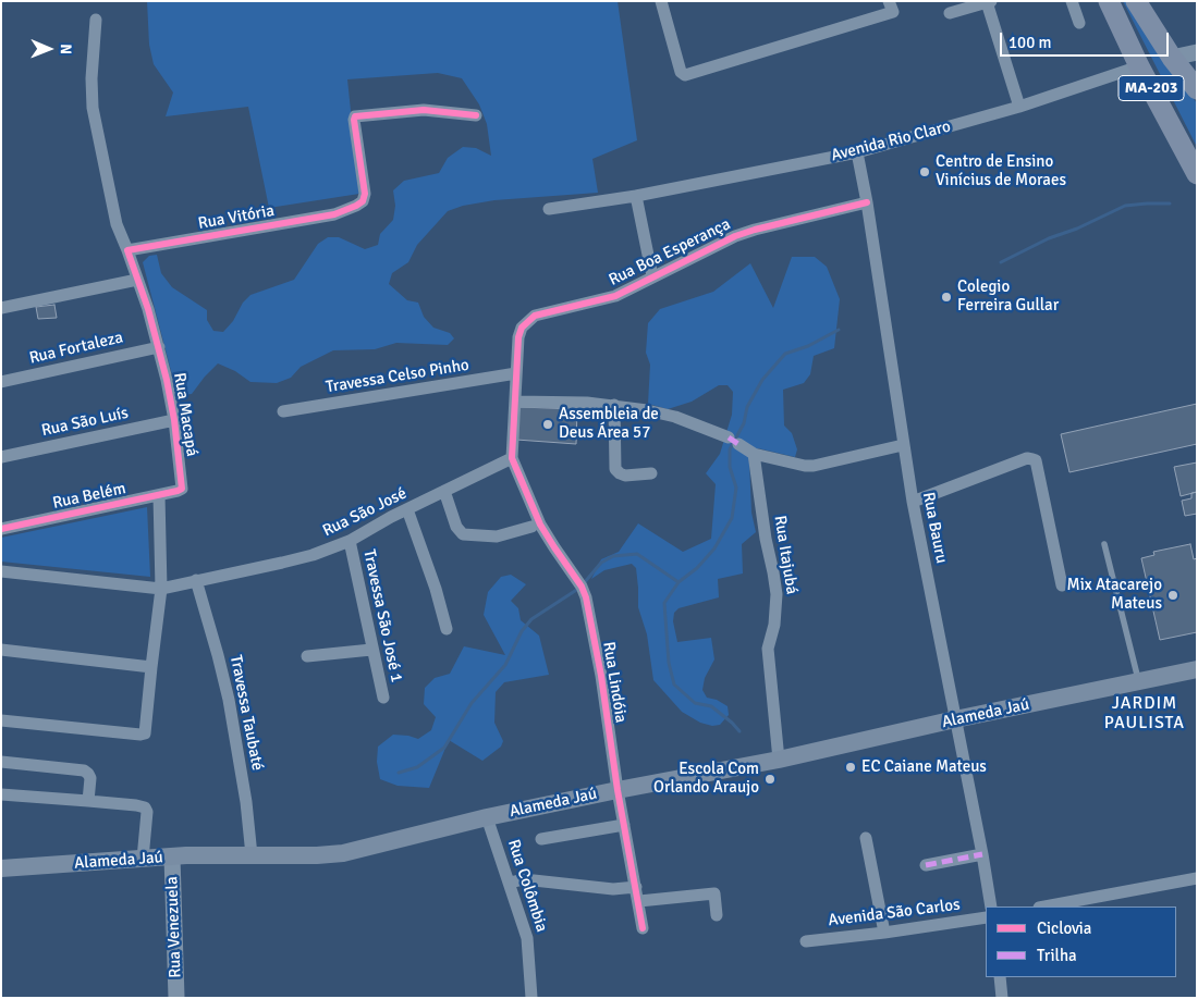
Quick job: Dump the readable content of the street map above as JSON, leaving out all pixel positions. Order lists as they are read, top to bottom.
{
  "streets": {
    "main road": ["MA-203", "Alameda Jaú"],
    "street": [
      "Avenida Rio Claro",
      "Rua Vitória",
      "Rua Boa Esperança",
      "Rua Fortaleza",
      "Travessa Celso Pinho",
      "Rua Macapá",
      "Rua São Luís",
      "Rua Belém",
      "Rua São José",
      "Rua Bauru",
      "Rua Itajubá",
      "Travessa São José 1",
      "Rua Lindóia",
      "Travessa Taubaté",
      "Rua Colômbia",
      "Avenida São Carlos",
      "Rua Venezuela"
    ]
  },
  "crossings": [
    ["MA-203", "Avenida Rio Claro"],
    ["Avenida Rio Claro", "Rua Bauru"],
    ["Rua Boa Esperança", "Travessa Celso Pinho"],
    ["Rua Boa Esperança", "Rua São José"],
    ["Rua Boa Esperança", "Rua Bauru"],
    ["Rua Boa Esperança", "Rua Lindóia"],
    ["Rua Fortaleza", "Rua Macapá"],
    ["Rua Macapá", "Rua São Luís"],
    ["Rua Macapá", "Rua Belém"],
    ["Rua São José", "Travessa São José 1"],
    ["Rua São José", "Rua Lindóia"],
    ["Rua São José", "Travessa Taubaté"],
    ["Rua Bauru", "Alameda Jaú"],
    ["Rua Itajubá", "Alameda Jaú"],
    ["Rua Lindóia", "Alameda Jaú"],
    ["Travessa Taubaté", "Alameda Jaú"],
    ["Alameda Jaú", "Rua Colômbia"],
    ["Alameda Jaú", "Rua Venezuela"]
  ],
  "districts": ["JARDIM PAULISTA"],
  "places": [
    "Centro de Ensino Vinícius de Moraes",
    "Colegio Ferreira Gullar",
    "Assembleia de Deus Área 57",
    "Mix Atacarejo Mateus",
    "EC Caiane Mateus",
    "Escola Com Orlando Araujo"
  ],
  "legend": ["Ciclovia", "Trilha"],
  "scale_bar": "100 m",
  "north": "right"
}
